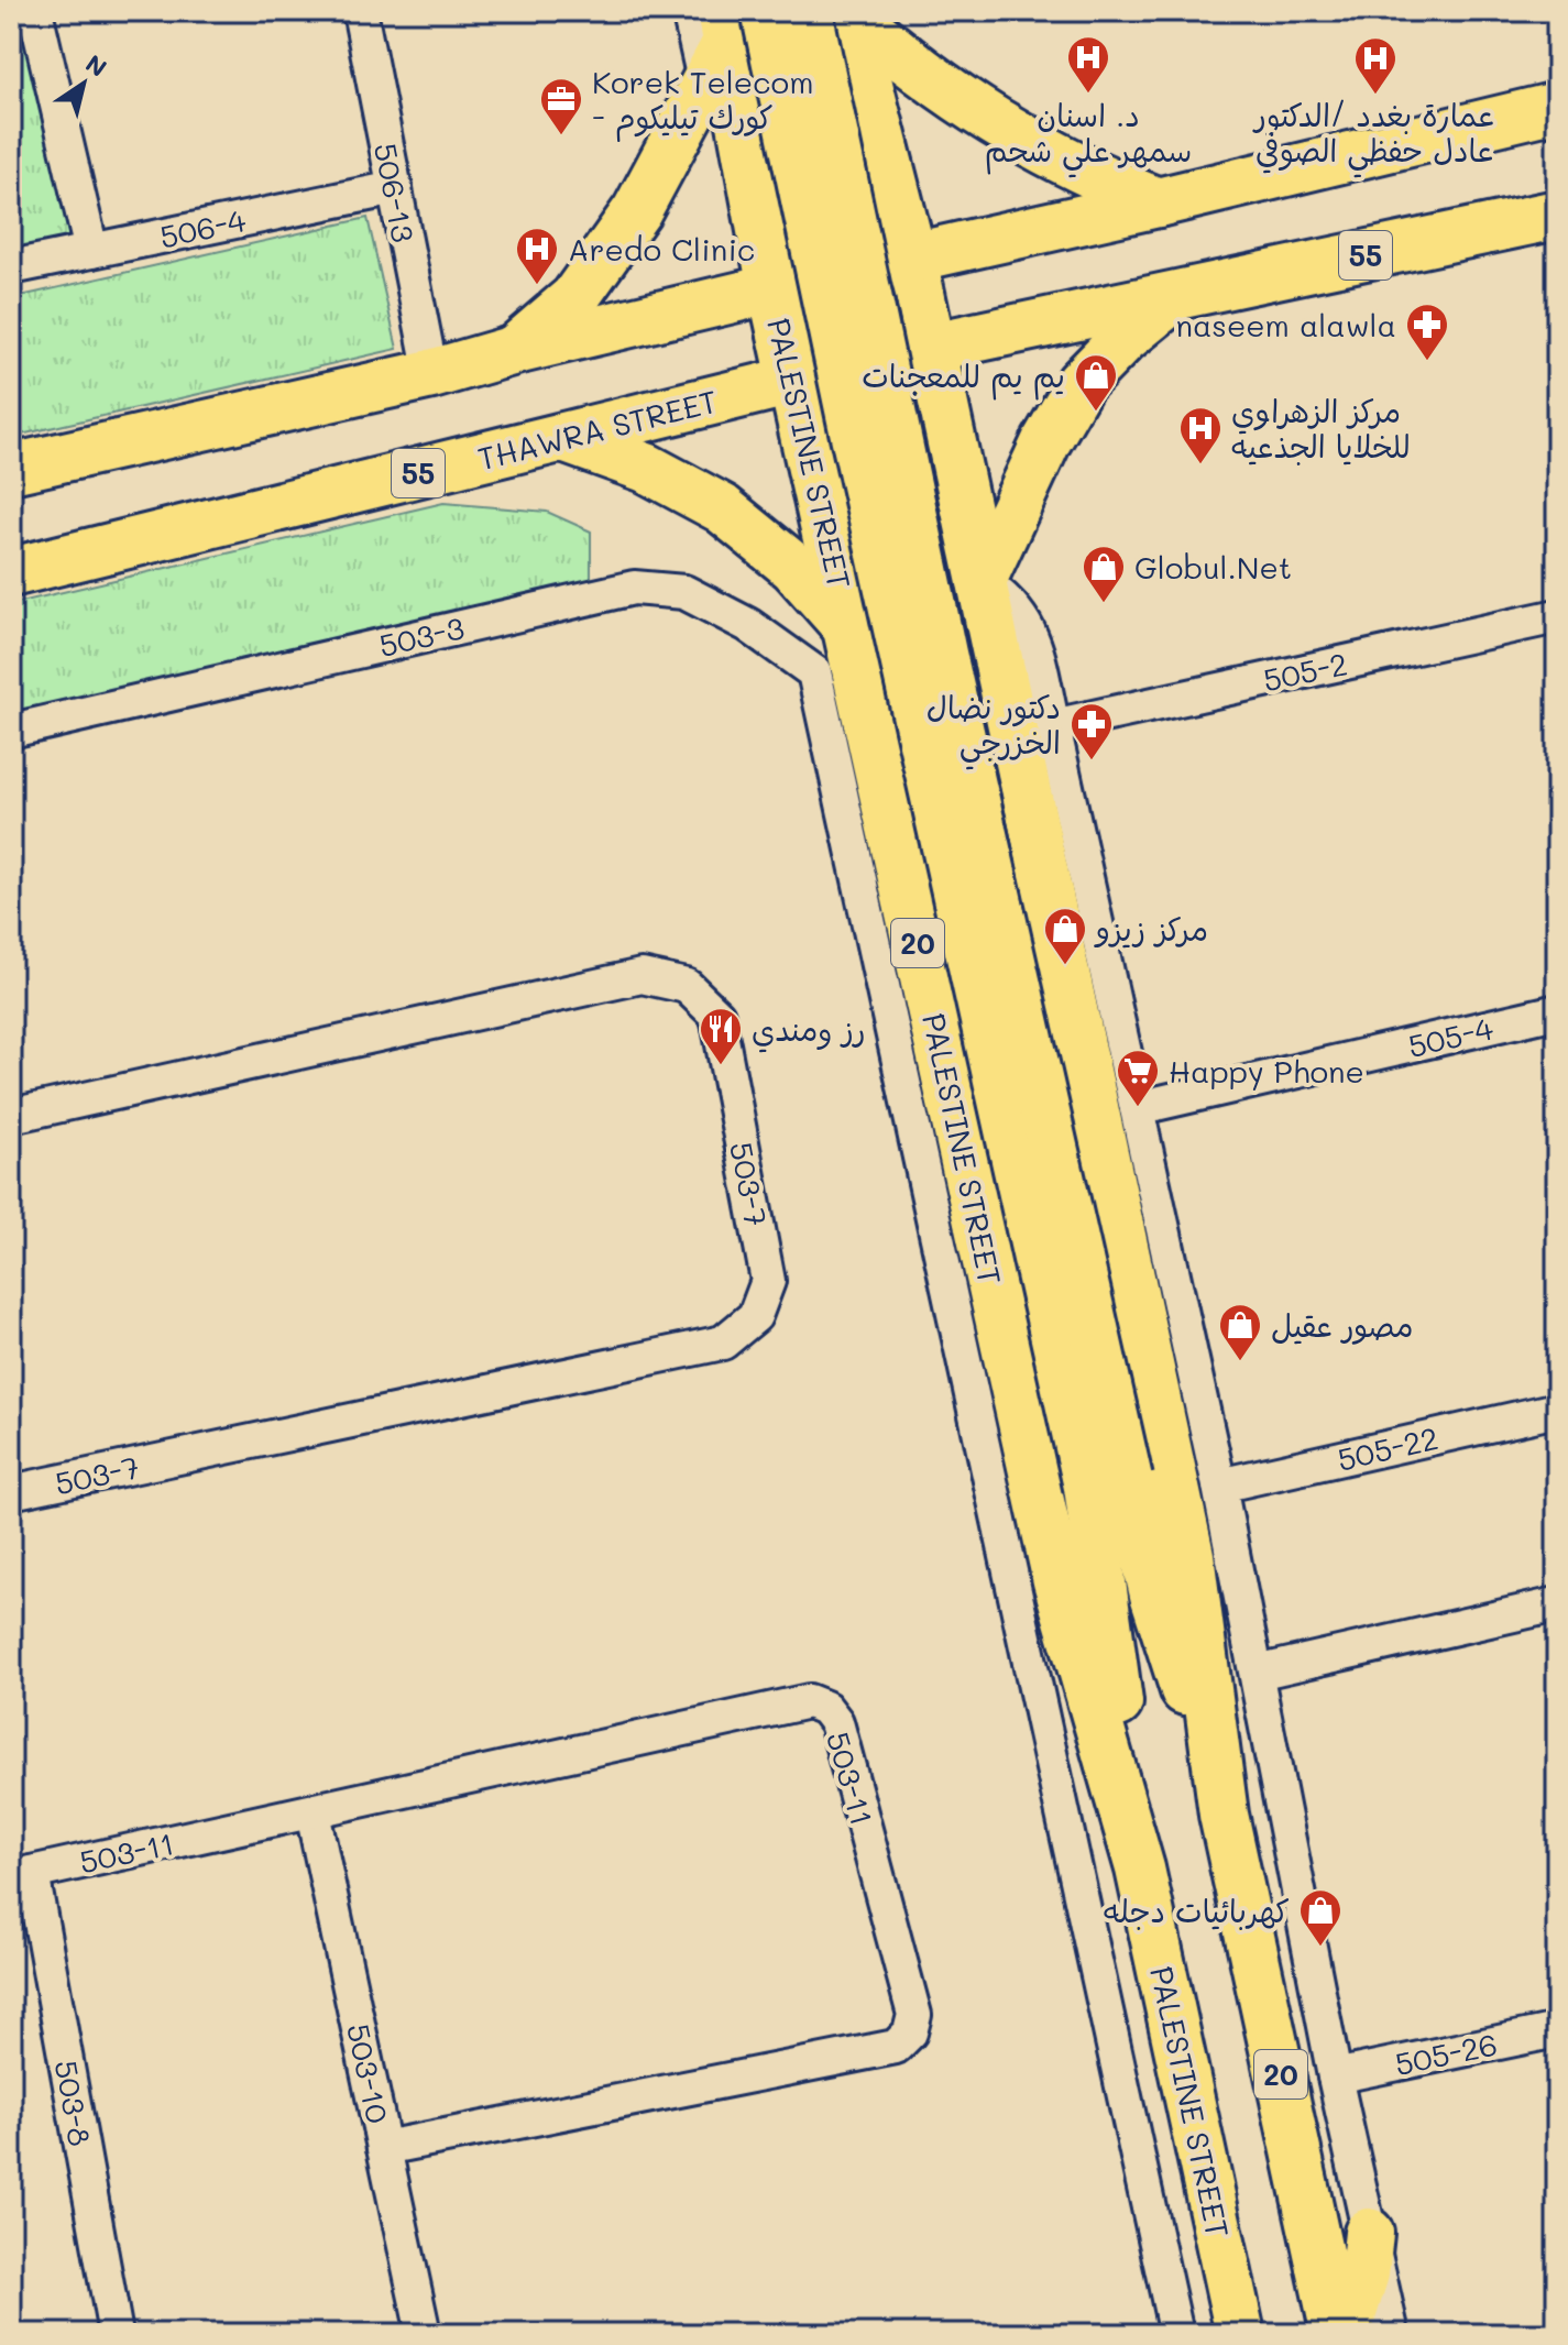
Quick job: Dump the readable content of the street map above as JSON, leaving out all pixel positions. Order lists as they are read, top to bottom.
{
  "streets": {
    "main road": [
      "55",
      "THAWRA STREET",
      "PALESTINE STREET",
      "20"
    ],
    "street": [
      "506-13",
      "506-4",
      "503-3",
      "505-2",
      "505-4",
      "503-7",
      "505-22",
      "503-11",
      "505-26",
      "503-10",
      "503-8"
    ]
  },
  "crossings": [
    ["506-13", "506-4"],
    ["55", "PALESTINE STREET"],
    ["THAWRA STREET", "PALESTINE STREET"],
    ["503-11", "503-10"],
    ["503-11", "503-8"]
  ],
  "places": {
    "hospital": [
      "د. اسنان سمهر علي شحم",
      "عمارة بغدد /الدكتور عادل حفظي الصوفي",
      "Aredo Clinic",
      "مركز الزهراوي للخلايا الجذعيه"
    ],
    "office": ["Korek Telecom - كورك تيليكوم"],
    "pharmacy": ["naseem alawla", "دكتور نضال الخزرجي"],
    "shop": [
      "يم يم للمعجنات",
      "Globul.Net",
      "مركز زيزو",
      "مصور عقيل",
      "كهربائيات دجله"
    ],
    "restaurant": ["رز ومندي"],
    "supermarket": ["Happy Phone"]
  },
  "north": "top right"
}
